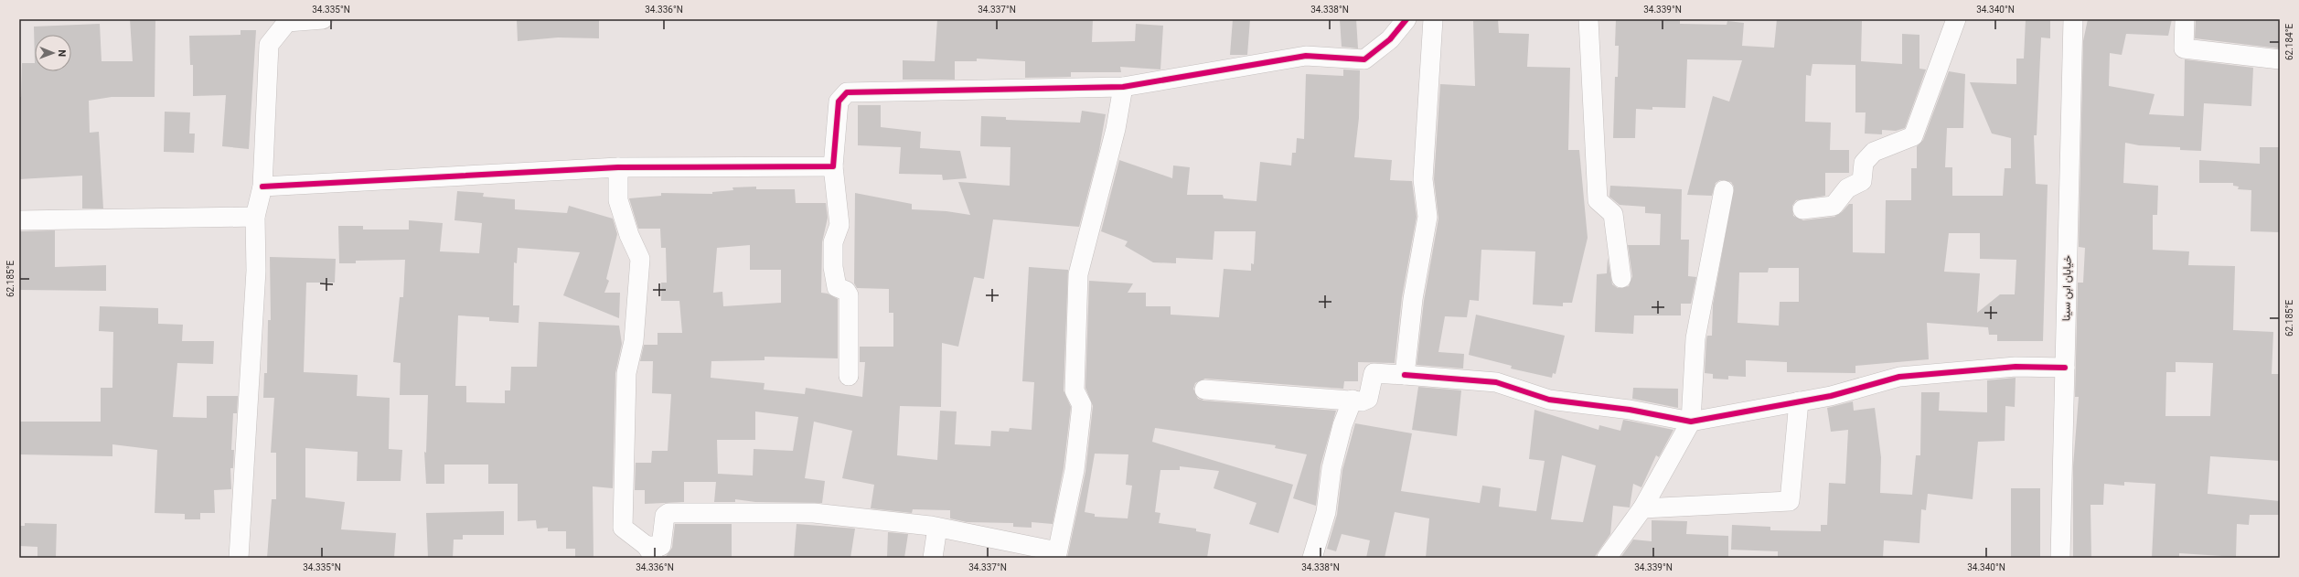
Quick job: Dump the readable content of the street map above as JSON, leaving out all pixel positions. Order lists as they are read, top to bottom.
{
  "streets": {
    "street": ["خیابان ابن سینا"]
  },
  "north": "right",
  "coordinates": [
    "34.335°N",
    "34.336°N",
    "34.337°N",
    "34.338°N",
    "34.339°N",
    "34.340°N",
    "62.184°E",
    "62.185°E"
  ]
}
